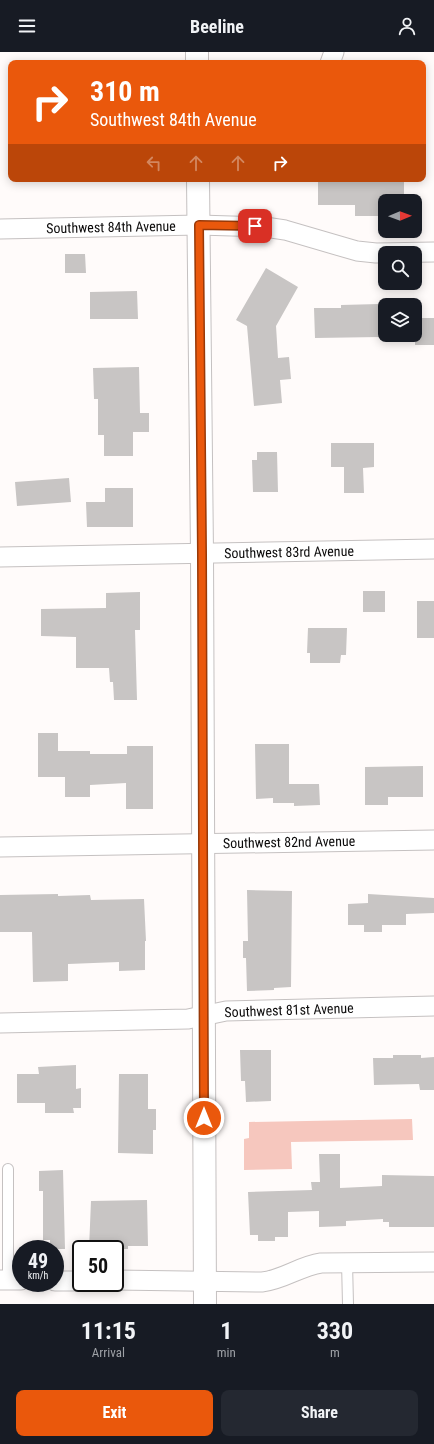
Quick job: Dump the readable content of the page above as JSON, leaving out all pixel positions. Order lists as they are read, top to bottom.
{
  "streets": {
    "street": [
      "Southwest 84th Avenue",
      "Southwest 83rd Avenue",
      "Southwest 82nd Avenue",
      "Southwest 81st Avenue"
    ]
  },
  "north": "right",
  "page": {
    "header": "Beeline",
    "turn": ["310 m", "Southwest 84th Avenue"],
    "speed": "49 km/h",
    "limit": "50",
    "eta": [
      "11:15",
      "Arrival",
      "1",
      "min",
      "330",
      "m"
    ],
    "buttons": ["Exit", "Share"]
  }
}
